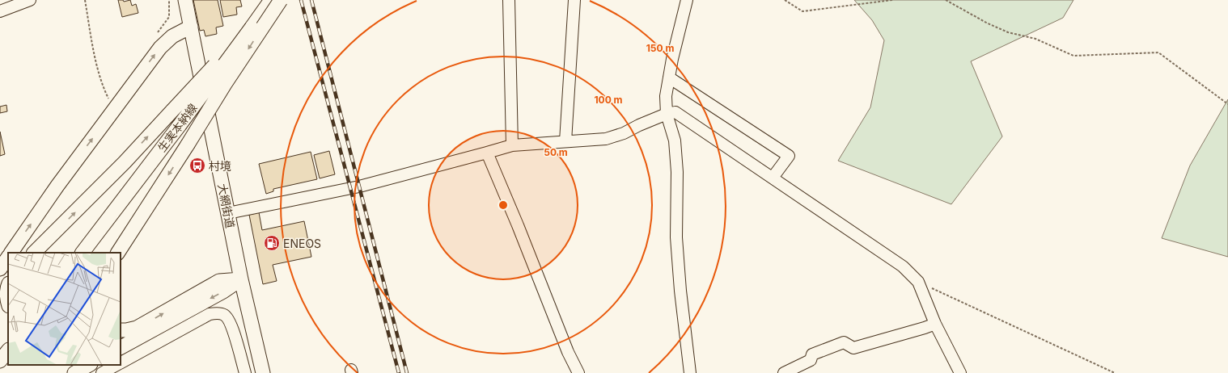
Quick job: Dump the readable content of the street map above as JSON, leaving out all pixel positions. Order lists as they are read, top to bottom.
{
  "streets": {
    "main road": ["生実本納線", "大網街道"]
  },
  "places": {
    "bus stop": ["村境"],
    "fuel station": ["ENEOS"]
  },
  "rings": ["150 m", "100 m", "50 m"]
}
